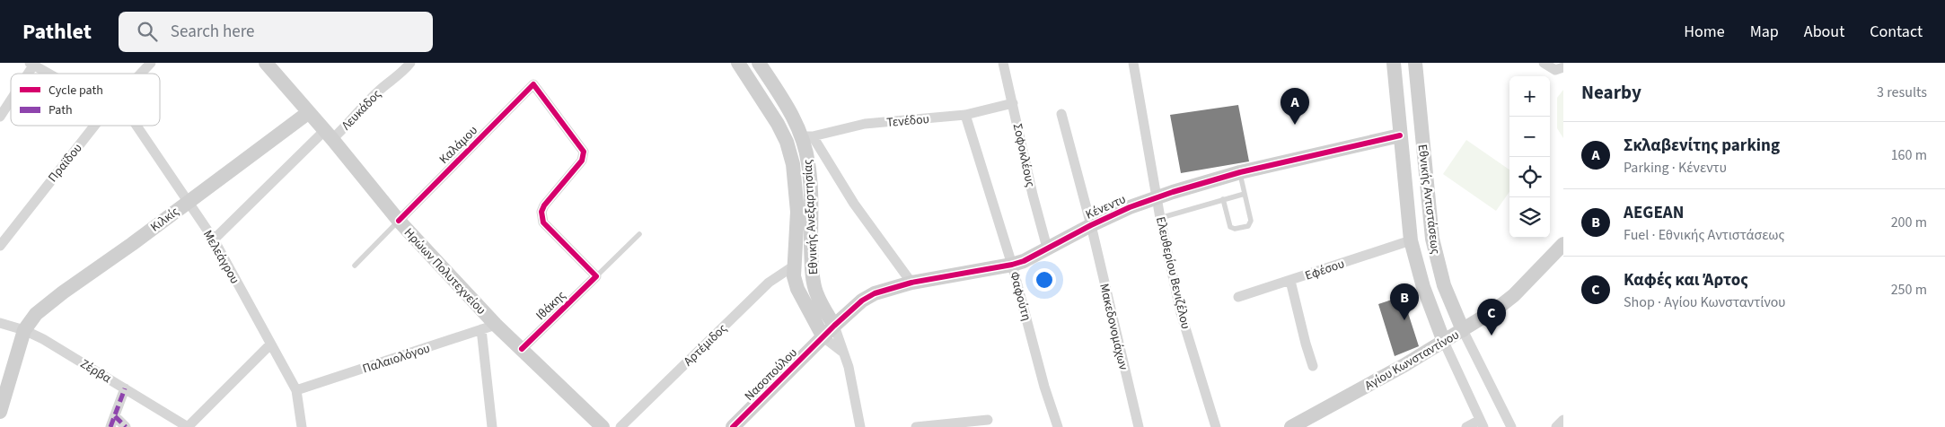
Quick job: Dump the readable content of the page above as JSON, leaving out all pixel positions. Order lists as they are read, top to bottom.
{
  "streets": {
    "street": [
      "Λευκάδος",
      "Τενέδου",
      "Καλάμου",
      "Σοφοκλέους",
      "Πραϊδου",
      "Εθνικής Αντιστάσεως",
      "Κένεντυ",
      "Εθνικής Ανεξαρτησίας",
      "Κιλκίς",
      "Μελεάγρου",
      "Εφέσου",
      "Ηρώων Πολυτεχνείου",
      "Ελευθερίου Βενιζέλου",
      "Φαφούτη",
      "Ιθάκης",
      "Μακεδονομάχων",
      "Αρτέμιδος",
      "Παλαιολόγου",
      "Αγίου Κωνσταντίνου",
      "Ζέρβα",
      "Νασοπούλου"
    ]
  },
  "crossings": [
    ["Λευκάδος", "Μελεάγρου"],
    ["Λευκάδος", "Ηρώων Πολυτεχνείου"],
    ["Τενέδου", "Σοφοκλέους"],
    ["Τενέδου", "Εθνικής Ανεξαρτησίας"],
    ["Τενέδου", "Φαφούτη"],
    ["Καλάμου", "Ηρώων Πολυτεχνείου"],
    ["Καλάμου", "Ιθάκης"],
    ["Σοφοκλέους", "Κένεντυ"],
    ["Εθνικής Αντιστάσεως", "Κένεντυ"],
    ["Εθνικής Αντιστάσεως", "Εφέσου"],
    ["Εθνικής Αντιστάσεως", "Αγίου Κωνσταντίνου"],
    ["Κένεντυ", "Εθνικής Ανεξαρτησίας"],
    ["Κένεντυ", "Ελευθερίου Βενιζέλου"],
    ["Κένεντυ", "Φαφούτη"],
    ["Κένεντυ", "Μακεδονομάχων"],
    ["Κένεντυ", "Νασοπούλου"],
    ["Εθνικής Ανεξαρτησίας", "Νασοπούλου"],
    ["Κιλκίς", "Μελεάγρου"],
    ["Κιλκίς", "Ηρώων Πολυτεχνείου"],
    ["Κιλκίς", "Ζέρβα"],
    ["Μελεάγρου", "Παλαιολόγου"],
    ["Ηρώων Πολυτεχνείου", "Ιθάκης"],
    ["Ηρώων Πολυτεχνείου", "Παλαιολόγου"]
  ],
  "legend": ["Cycle path", "Path"],
  "page": {
    "header": "Pathlet",
    "search": "Search here",
    "nav": [
      "Home",
      "Map",
      "About",
      "Contact"
    ],
    "heading": ["Nearby", "3 results"],
    "map_buttons": ["+", "−"],
    "pins": ["A", "B", "C"],
    "list": [
      {
        "mark": "A",
        "name": "Σκλαβενίτης parking",
        "note": "Parking · Κένεντυ",
        "value": "160 m"
      },
      {
        "mark": "B",
        "name": "AEGEAN",
        "note": "Fuel · Εθνικής Αντιστάσεως",
        "value": "200 m"
      },
      {
        "mark": "C",
        "name": "Καφές και Άρτος",
        "note": "Shop · Αγίου Κωνσταντίνου",
        "value": "250 m"
      }
    ]
  }
}
